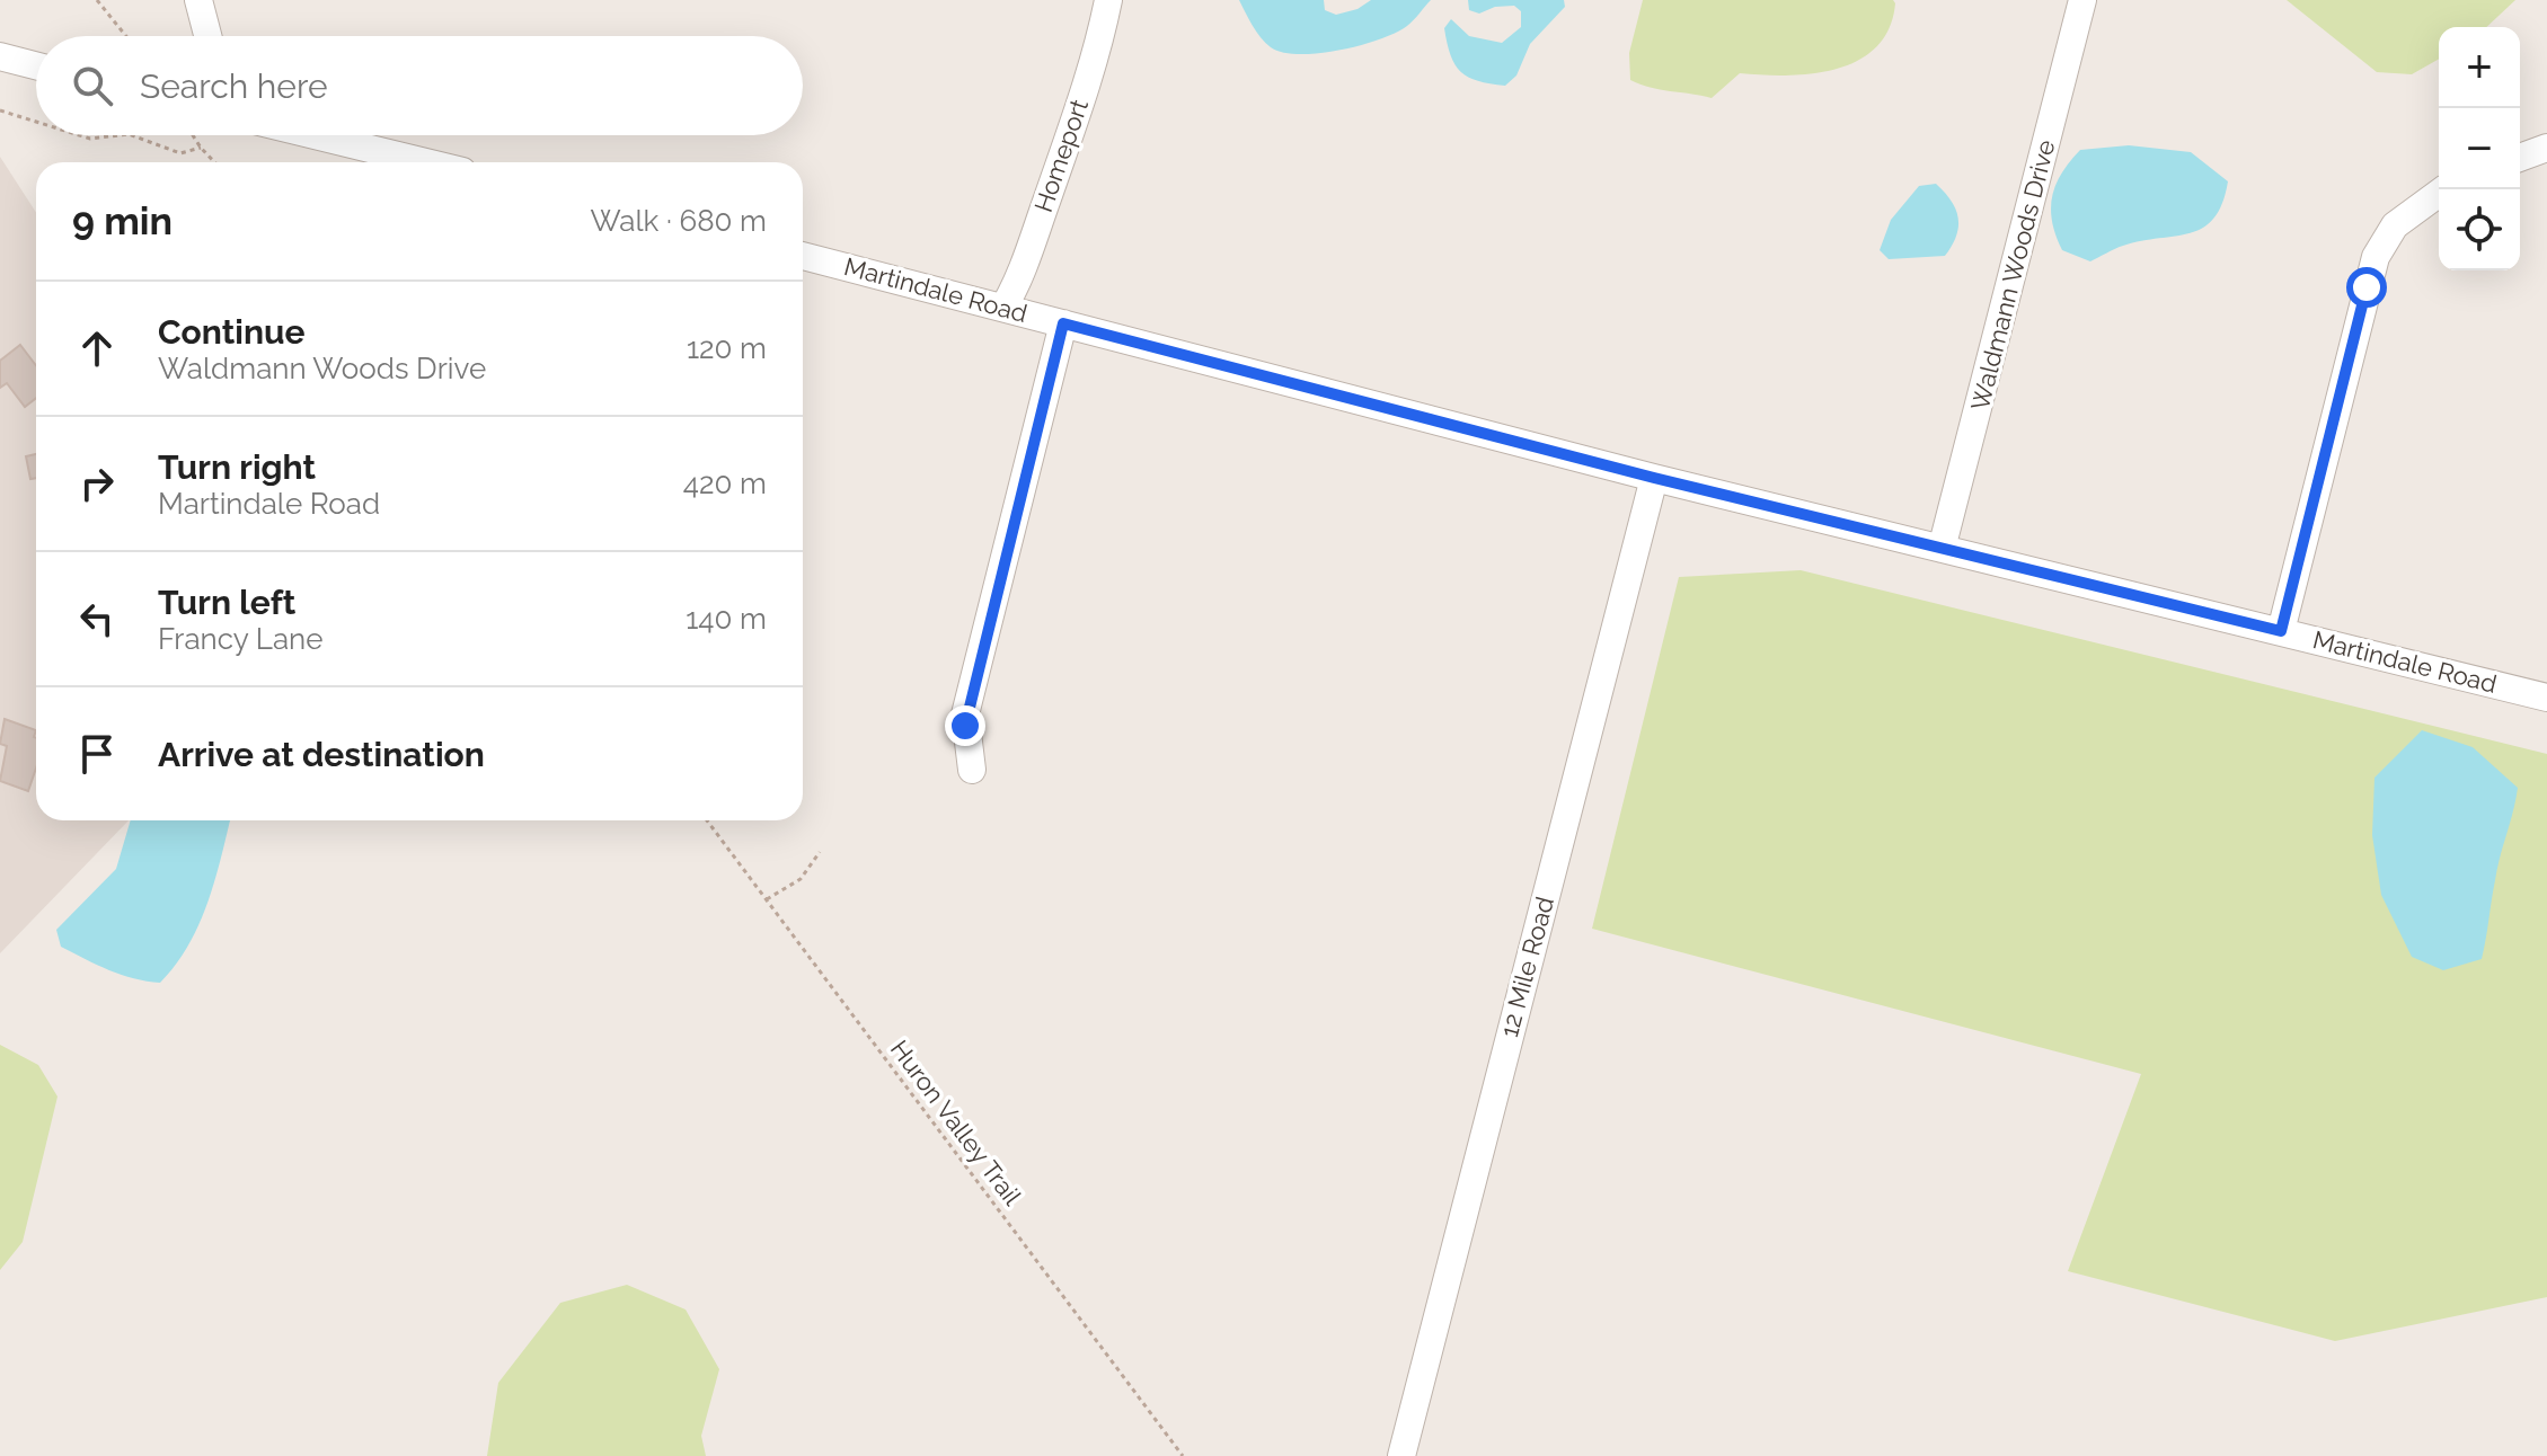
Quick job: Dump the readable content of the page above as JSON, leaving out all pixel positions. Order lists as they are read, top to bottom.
{
  "streets": {
    "street": [
      "Homeport",
      "Waldmann Woods Drive",
      "Martindale Road",
      "12 Mile Road"
    ],
    "path": ["Huron Valley Trail"]
  },
  "crossings": [
    ["Homeport", "Martindale Road"],
    ["Waldmann Woods Drive", "Martindale Road"],
    ["Martindale Road", "12 Mile Road"]
  ],
  "page": {
    "map_buttons": ["+", "−"],
    "search": "Search here",
    "heading": ["9 min", "Walk · 680 m"],
    "list": [
      ["Continue", "Waldmann Woods Drive", "120 m"],
      ["Turn right", "Martindale Road", "420 m"],
      ["Turn left", "Francy Lane", "140 m"],
      "Arrive at destination"
    ]
  }
}
